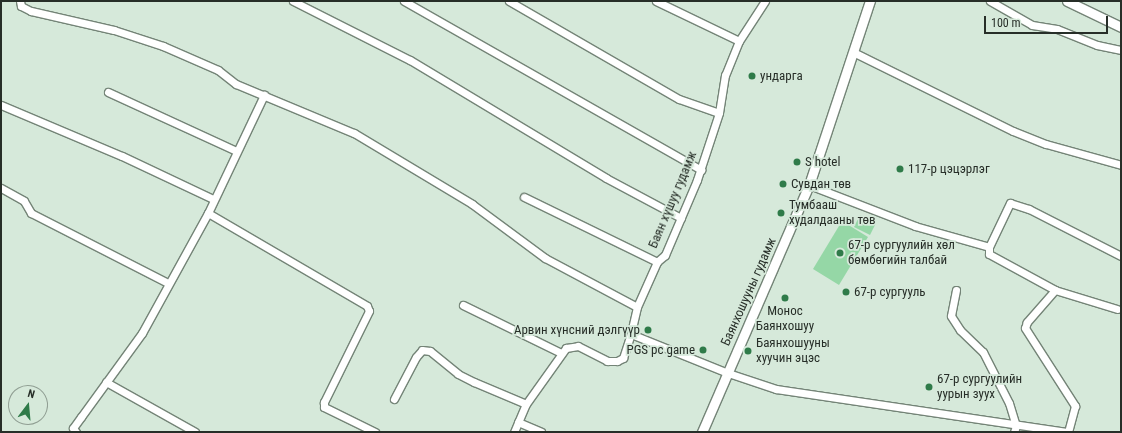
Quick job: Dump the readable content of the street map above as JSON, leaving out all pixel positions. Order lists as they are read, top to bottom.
{
  "streets": {
    "main road": ["Баянхошууны гудамж"],
    "street": ["Баян хүшуу гудамж"]
  },
  "places": [
    "ундарга",
    "S hotel",
    "117-р цэцэрлэг",
    "Сувдан төв",
    "Тумбааш худалдааны төв",
    "67-р сургуулийн хөл бөмбөгийн талбай",
    "67-р сургууль",
    "Монос Баянхошуу",
    "Арвин хүнсний дэлгүүр",
    "PGS pc game",
    "Баянхошууны хуучин эцэс",
    "67-р сургуулийн уурын зуух"
  ],
  "scale_bar": "100 m",
  "north": "top"
}
